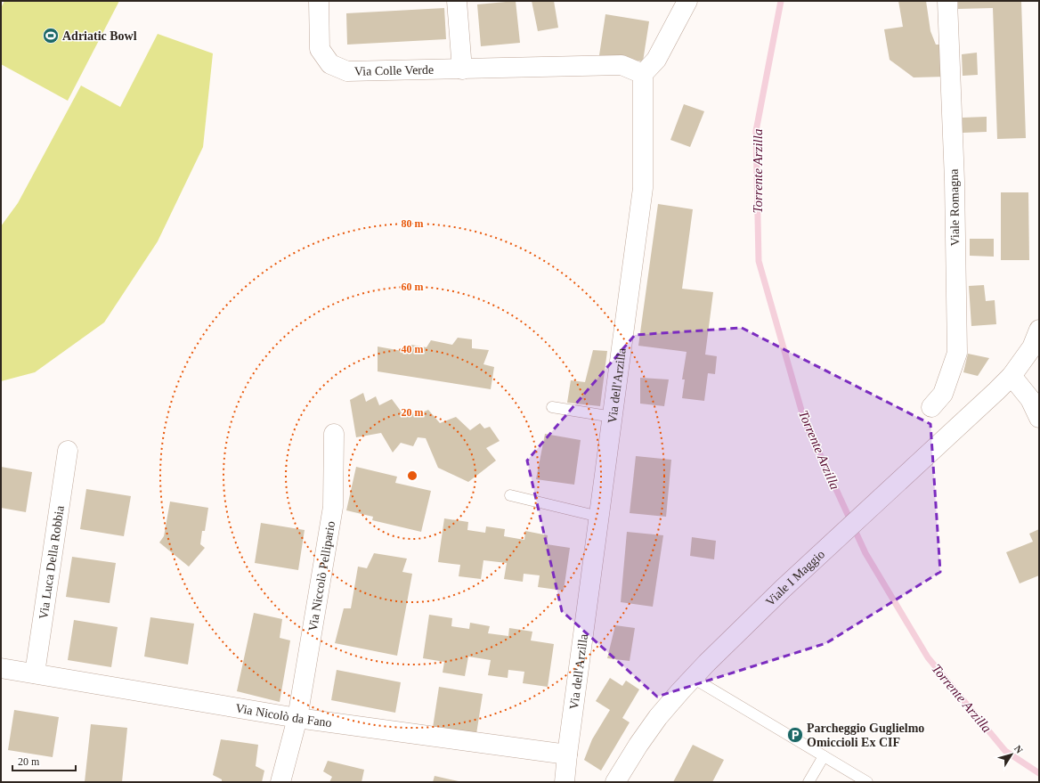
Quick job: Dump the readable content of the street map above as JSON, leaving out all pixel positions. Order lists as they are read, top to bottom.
{
  "streets": {
    "street": [
      "Via Colle Verde",
      "Viale Romagna",
      "Via dell'Arzilla",
      "Via Luca Della Robbia",
      "Via Niccolò Pellipario",
      "Viale I Maggio",
      "Via Nicolò da Fano"
    ]
  },
  "crossings": [
    ["Via Colle Verde", "Via dell'Arzilla"],
    ["Via dell'Arzilla", "Via Nicolò da Fano"],
    ["Via Luca Della Robbia", "Via Nicolò da Fano"],
    ["Via Niccolò Pellipario", "Via Nicolò da Fano"]
  ],
  "water": ["Torrente Arzilla"],
  "places": {
    "sports": ["Adriatic Bowl"],
    "parking": ["Parcheggio Guglielmo Omiccioli Ex CIF"]
  },
  "scale_bar": "20 m",
  "north": "top right",
  "rings": [
    "80 m",
    "60 m",
    "40 m",
    "20 m"
  ]
}
